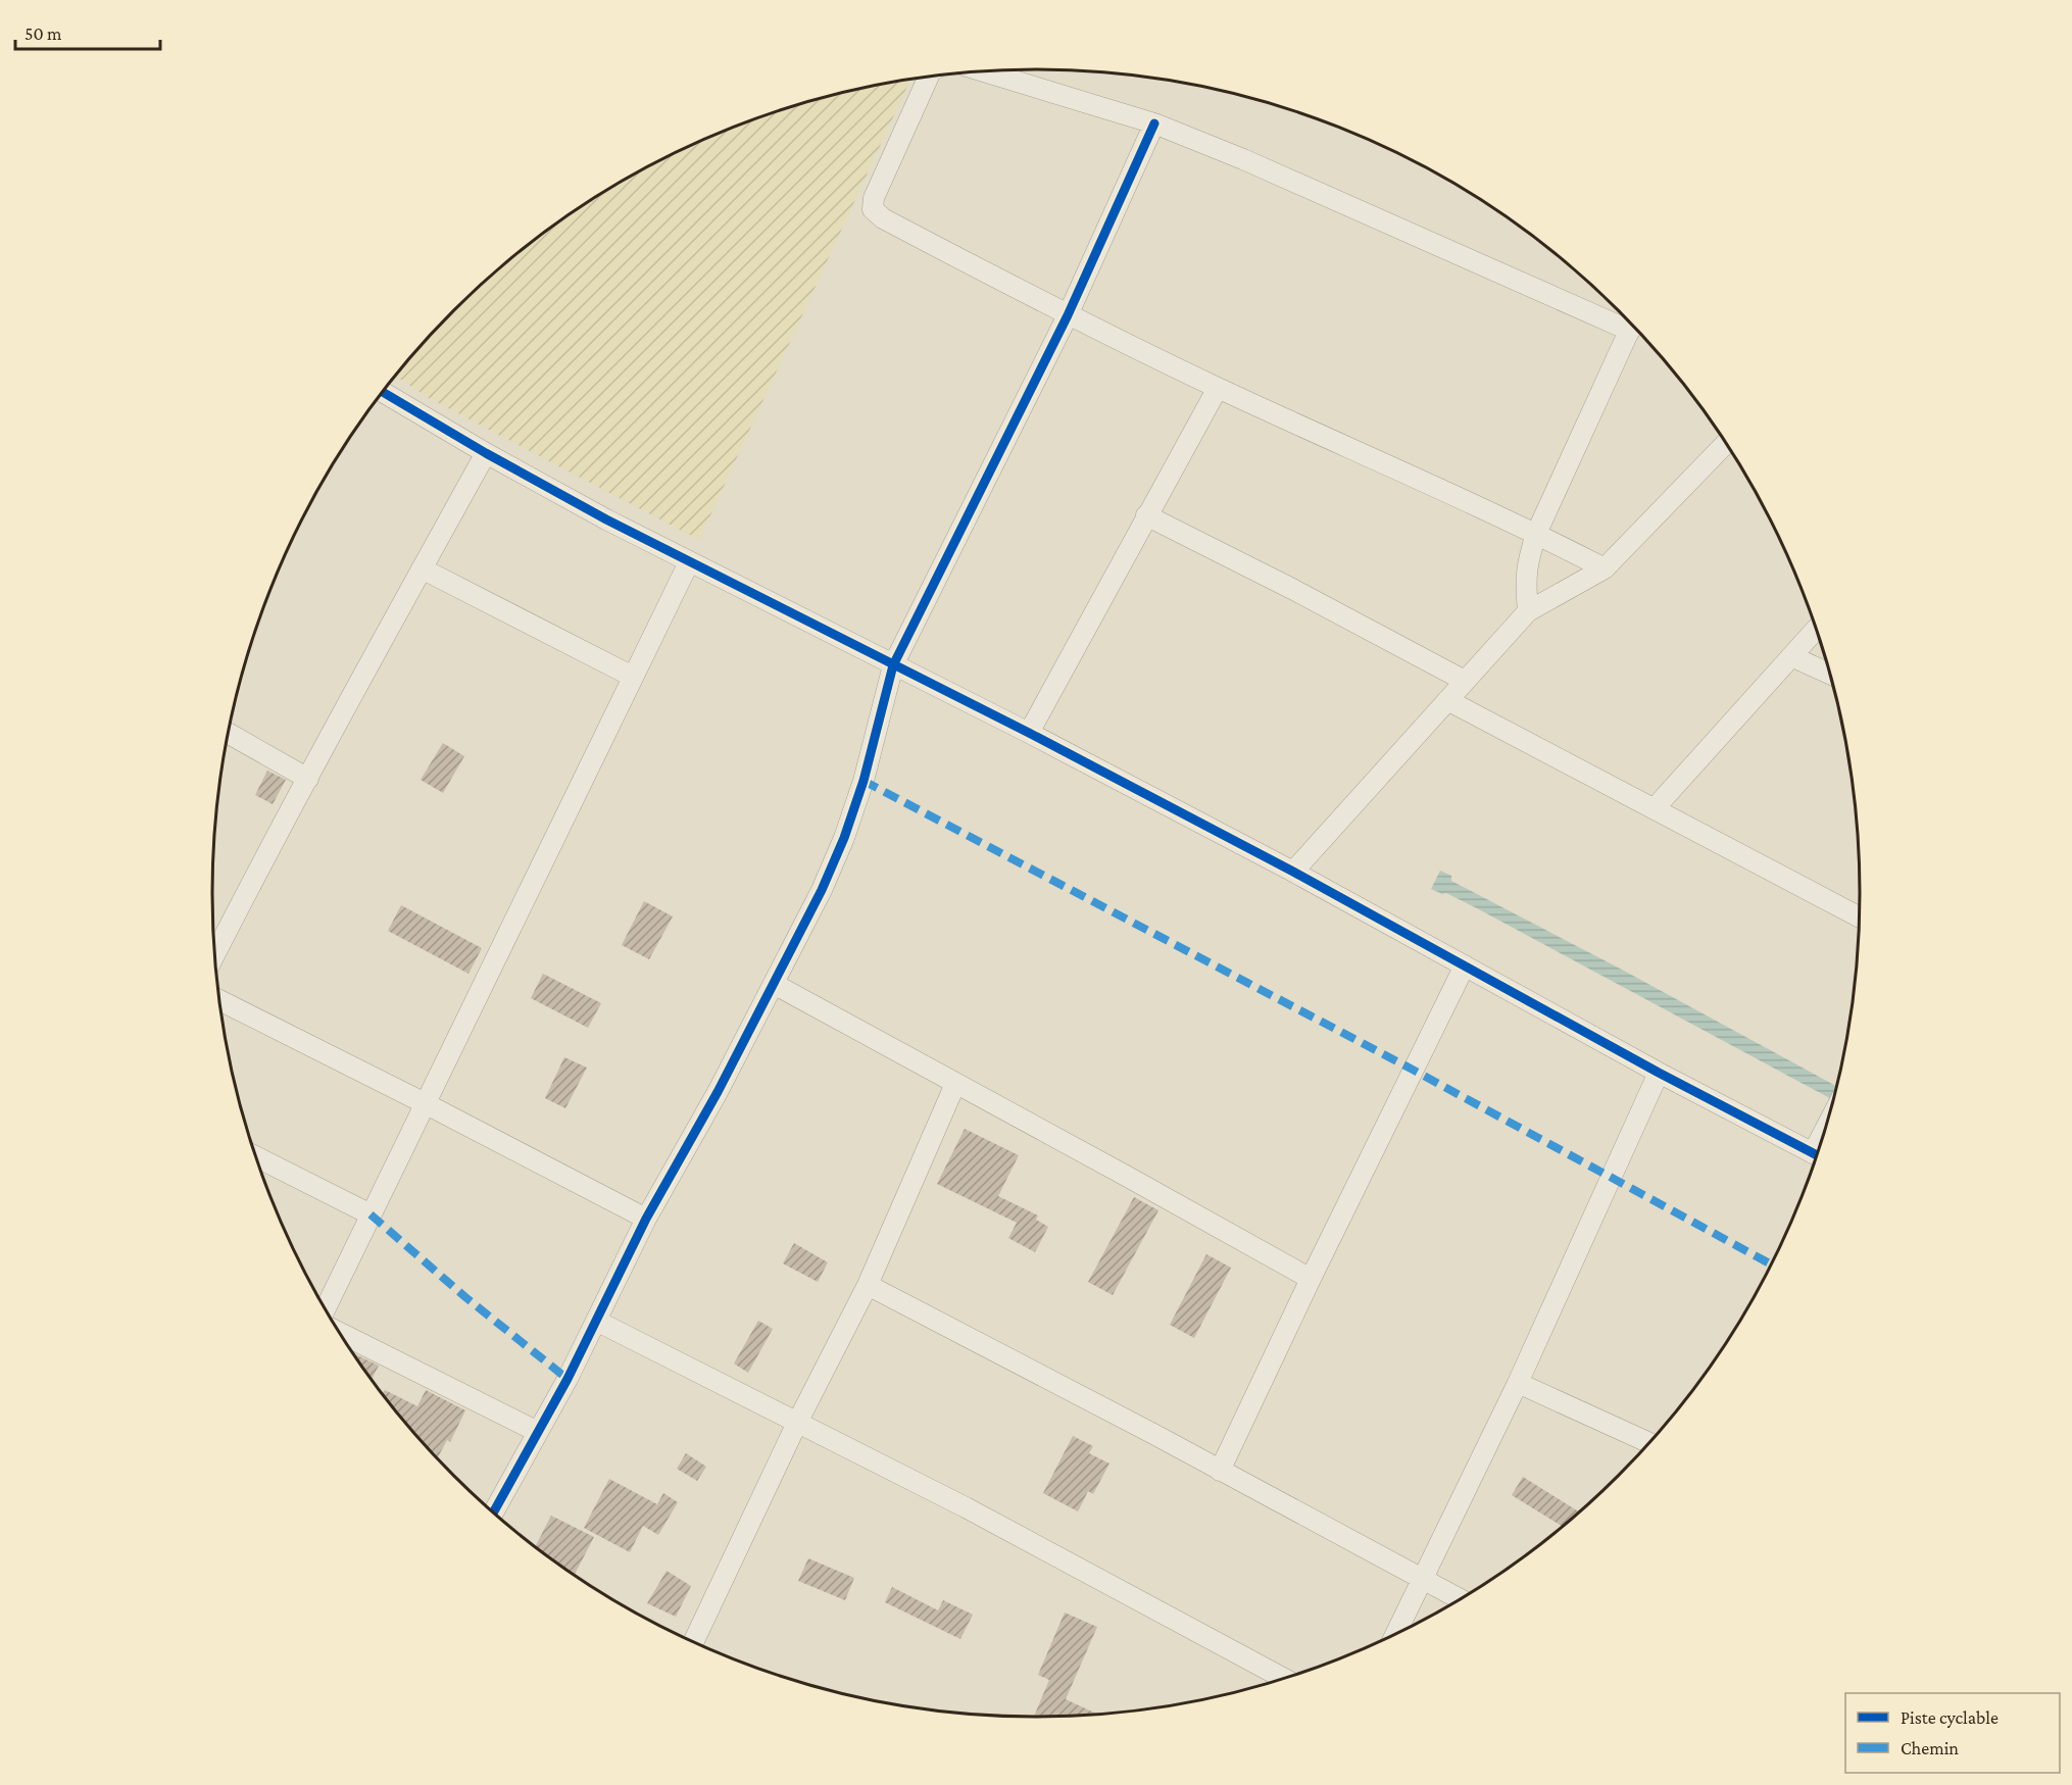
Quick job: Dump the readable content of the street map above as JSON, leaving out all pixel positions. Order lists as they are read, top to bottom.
{
  "legend": ["Piste cyclable", "Chemin"],
  "scale_bar": "50 m"
}
